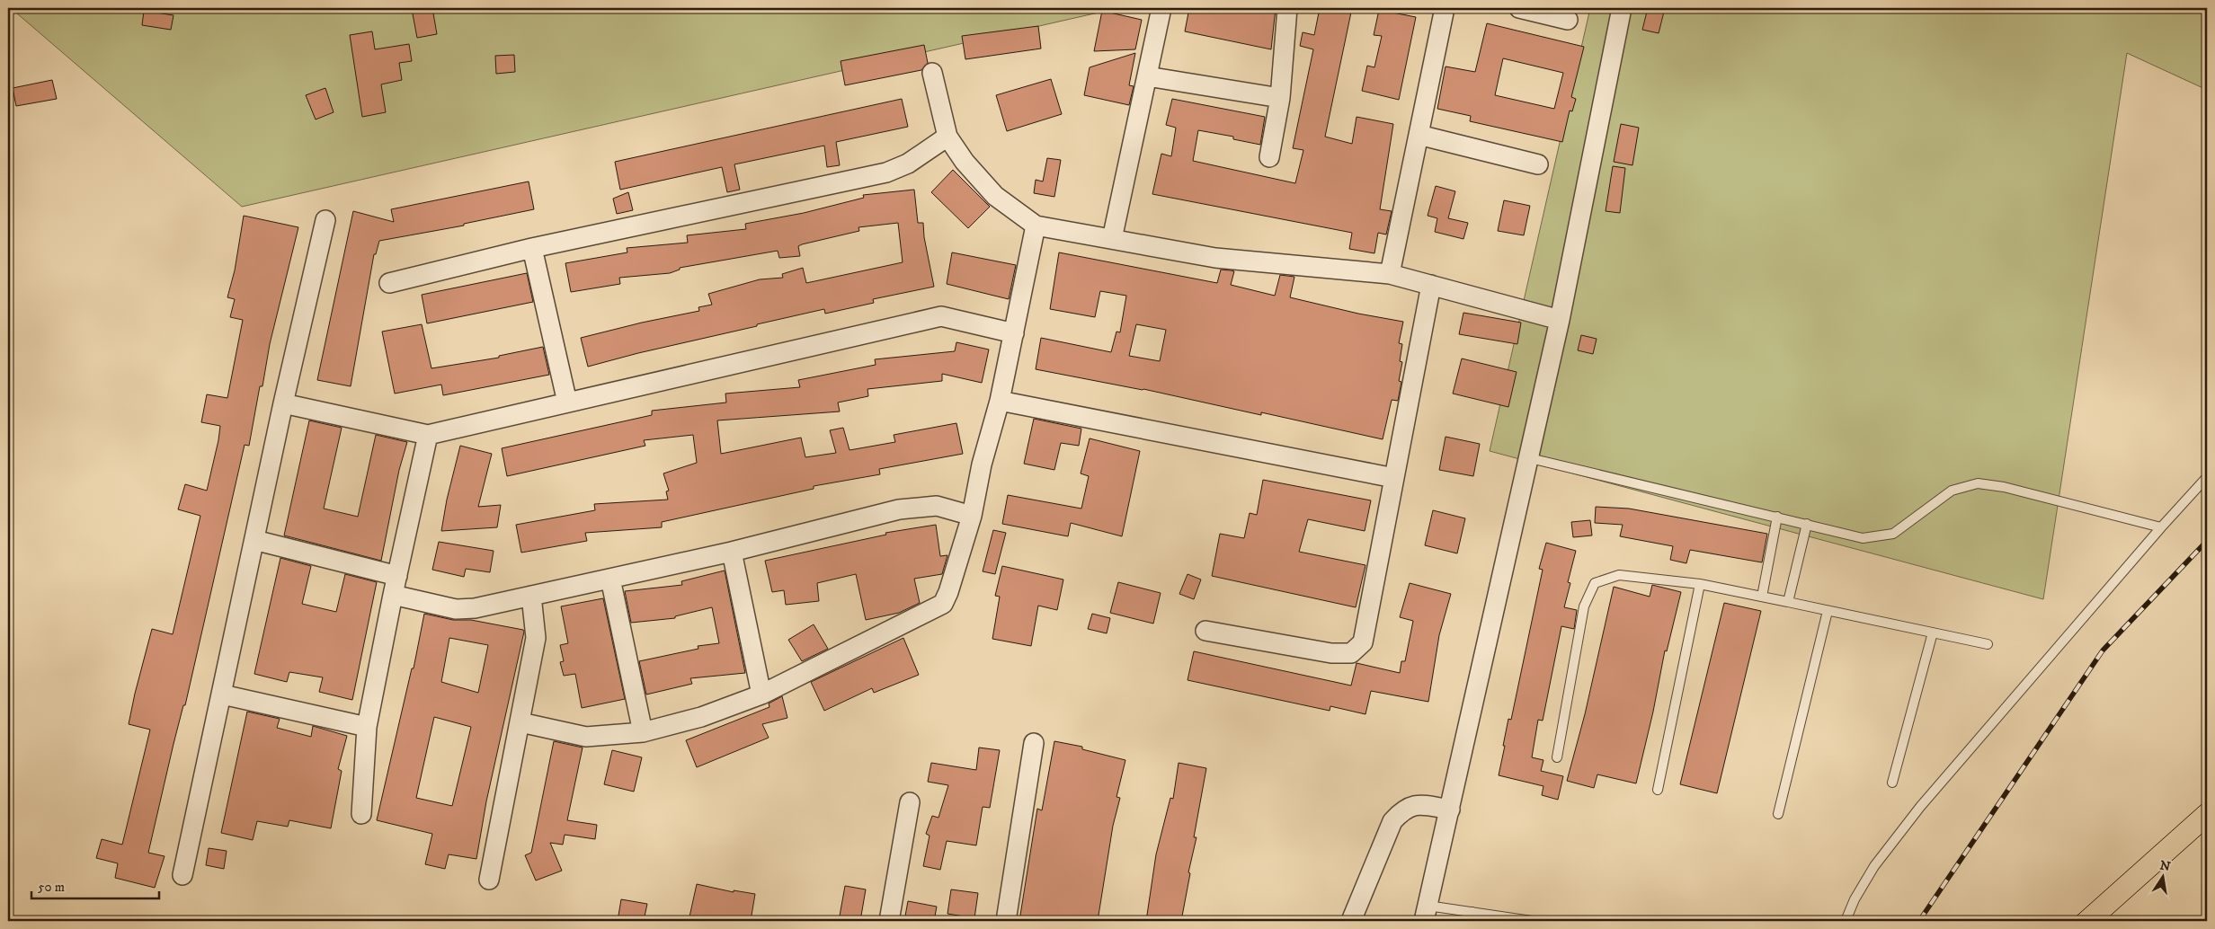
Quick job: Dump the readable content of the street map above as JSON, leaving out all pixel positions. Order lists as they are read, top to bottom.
{
  "scale_bar": "50 m",
  "north": "top"
}
